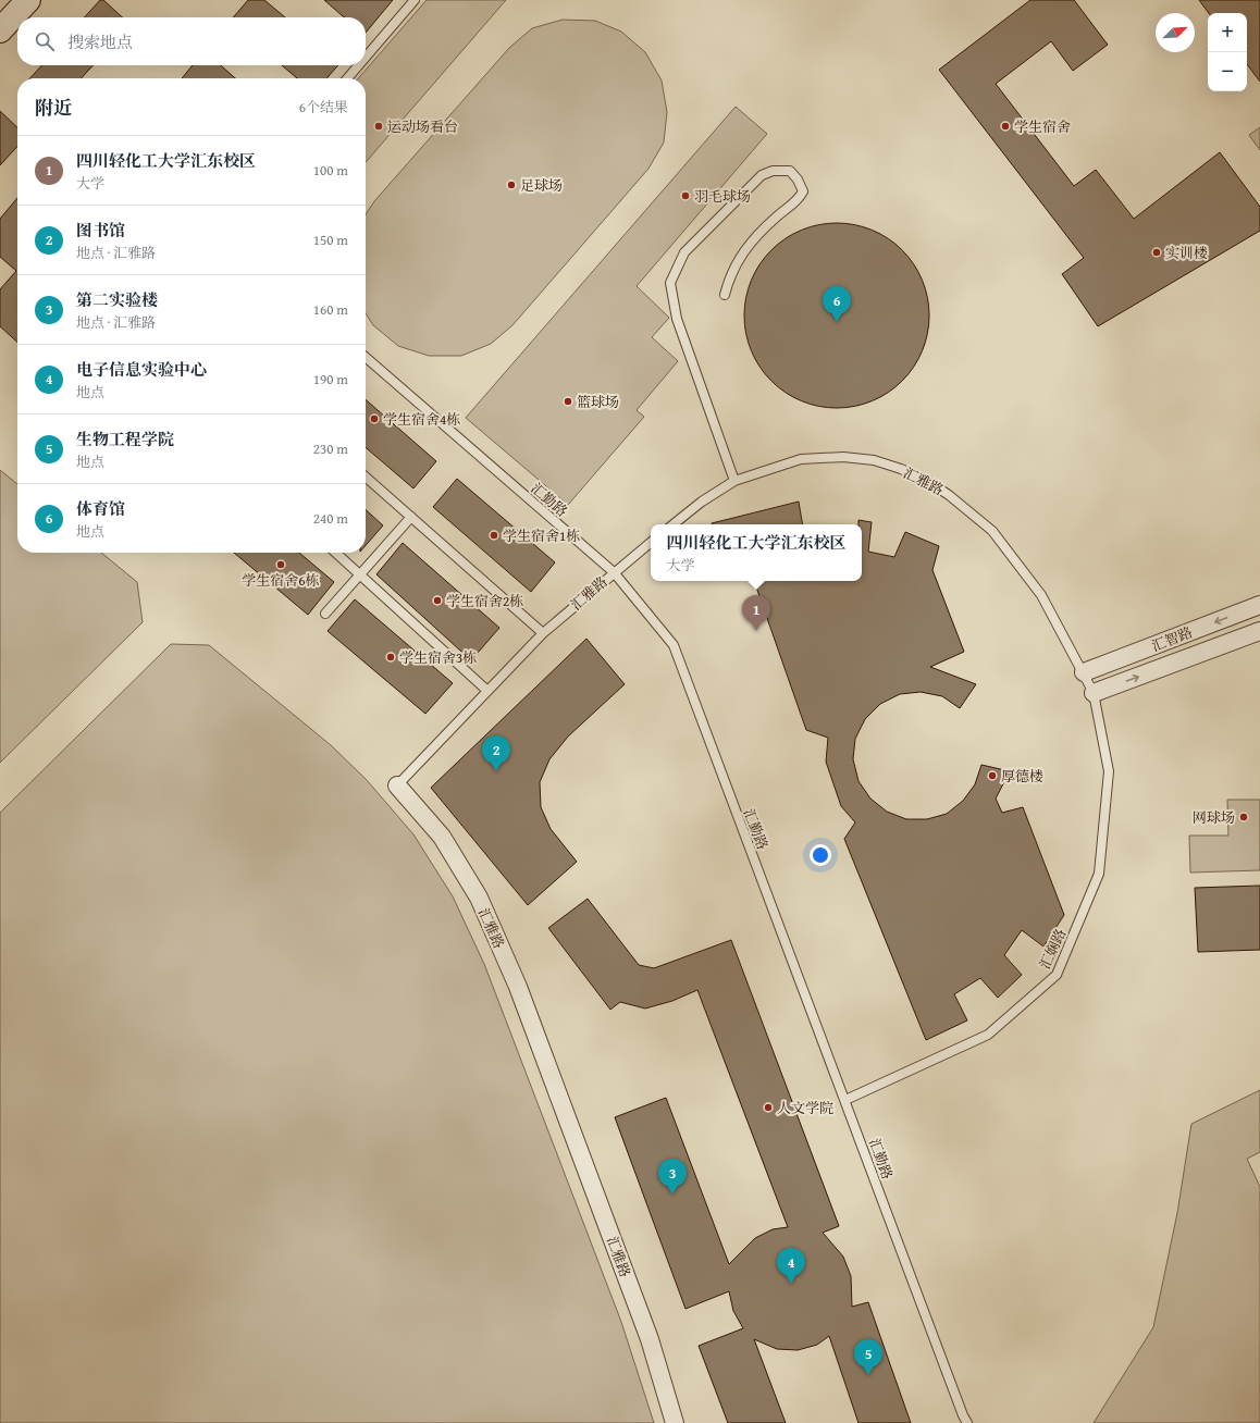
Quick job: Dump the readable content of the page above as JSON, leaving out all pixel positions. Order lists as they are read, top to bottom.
{
  "streets": {
    "street": ["汇雅路", "汇智路"],
    "lane": ["汇勤路", "汇娴路"]
  },
  "crossings": [
    ["汇雅路", "汇勤路"],
    ["汇雅路", "汇智路"],
    ["汇雅路", "汇娴路"],
    ["汇勤路", "汇娴路"],
    ["汇智路", "汇娴路"]
  ],
  "places": [
    "运动场看台",
    "学生宿舍",
    "足球场",
    "羽毛球场",
    "实训楼",
    "篮球场",
    "学生宿舍4栋",
    "学生宿舍1栋",
    "学生宿舍6栋",
    "学生宿舍2栋",
    "学生宿舍3栋",
    "厚德楼",
    "网球场",
    "人文学院"
  ],
  "north": "top right",
  "page": {
    "map_buttons": ["+", "−"],
    "search": "搜索地点",
    "heading": ["附近", "6个结果"],
    "list": [
      {
        "mark": "1",
        "name": "四川轻化工大学汇东校区",
        "note": "大学",
        "value": "100 m"
      },
      {
        "mark": "2",
        "name": "图书馆",
        "note": "地点 · 汇雅路",
        "value": "150 m"
      },
      {
        "mark": "3",
        "name": "第二实验楼",
        "note": "地点 · 汇雅路",
        "value": "160 m"
      },
      {
        "mark": "4",
        "name": "电子信息实验中心",
        "note": "地点",
        "value": "190 m"
      },
      {
        "mark": "5",
        "name": "生物工程学院",
        "note": "地点",
        "value": "230 m"
      },
      {
        "mark": "6",
        "name": "体育馆",
        "note": "地点",
        "value": "240 m"
      }
    ],
    "pins": [
      "6",
      "1",
      "2",
      "3",
      "4",
      "5"
    ],
    "popup": ["四川轻化工大学汇东校区", "大学"]
  }
}
